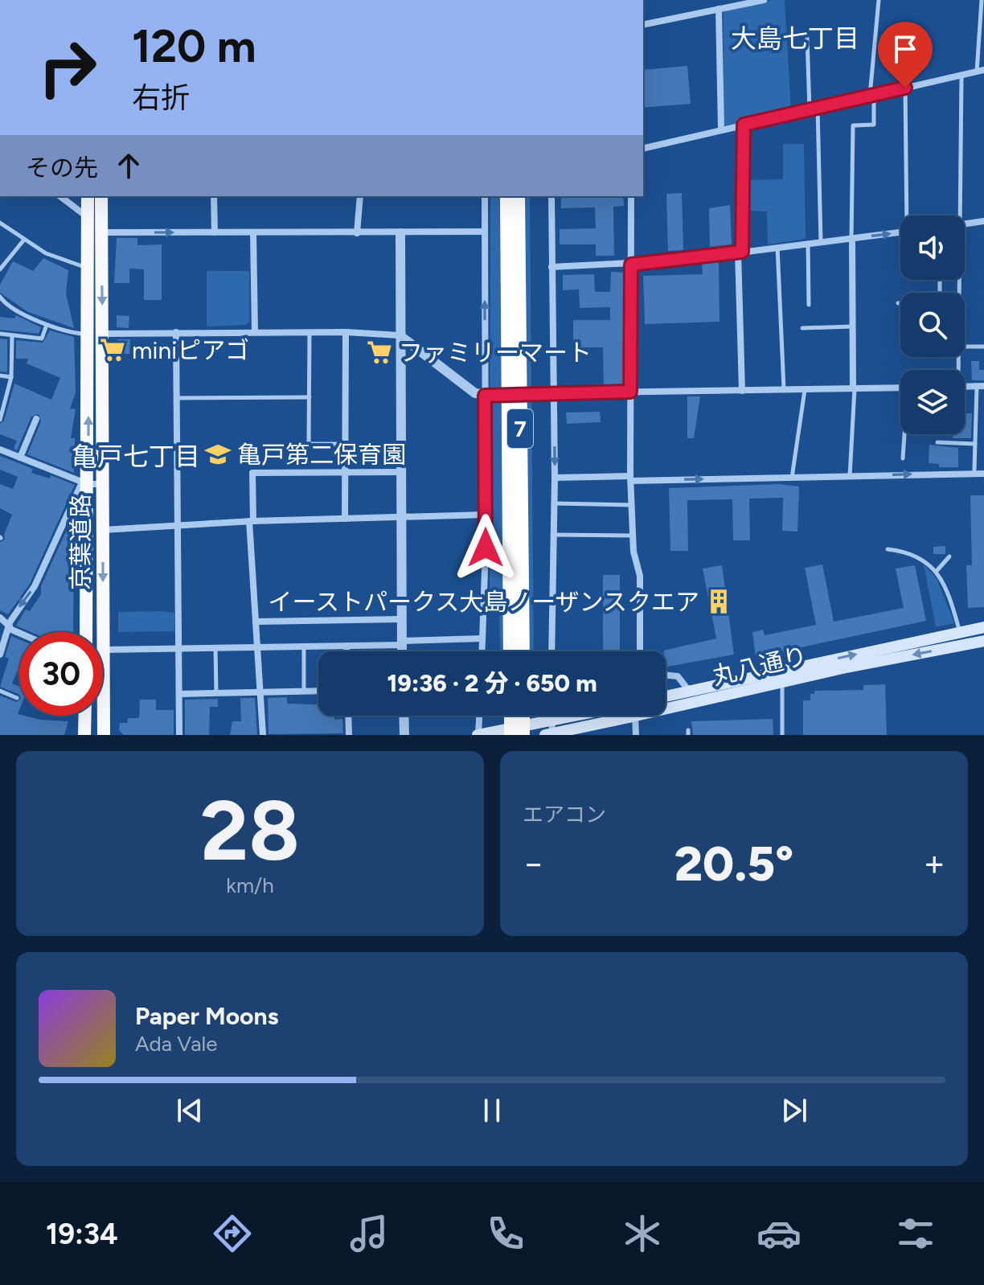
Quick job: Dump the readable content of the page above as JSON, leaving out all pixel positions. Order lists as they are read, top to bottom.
{
  "streets": {
    "highway": ["7", "京葉道路"],
    "main road": ["丸八通り"]
  },
  "districts": ["大島七丁目", "亀戸七丁目"],
  "places": {
    "supermarket": ["miniピアゴ", "ファミリーマート"],
    "school or university": ["亀戸第二保育園"],
    "building": ["イーストパークス大島ノーザンスクエア"]
  },
  "page": {
    "turn": ["120 m", "右折"],
    "then": "その先",
    "limit": "30",
    "trip": "19:36 · 2 分 · 650 m",
    "tile": [
      ["28", "km/h"],
      "エアコン"
    ],
    "heat": ["−", "20.5°", "+"],
    "song": ["Paper Moons", "Ada Vale"],
    "tabs": "19:34"
  }
}
